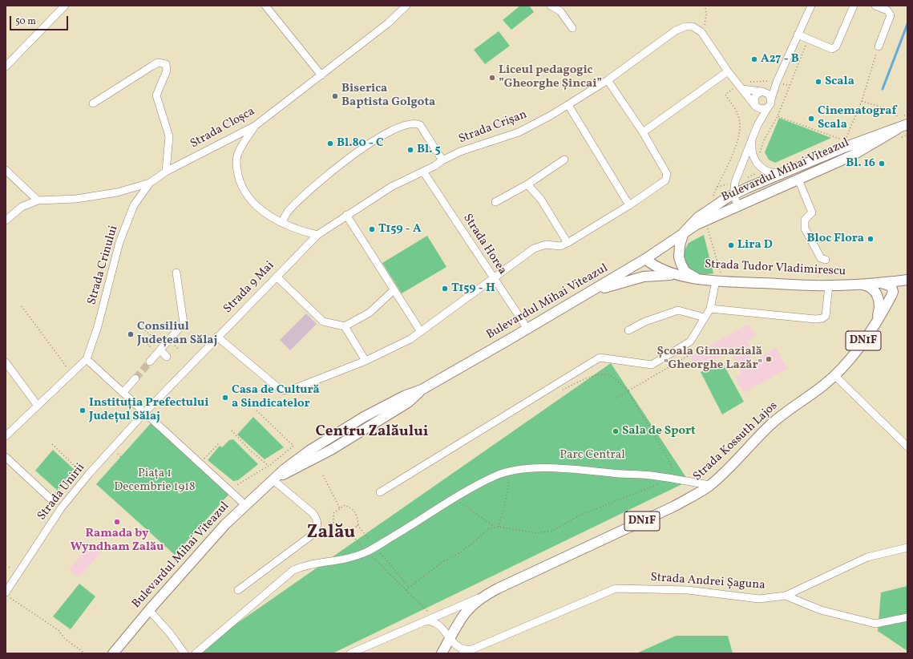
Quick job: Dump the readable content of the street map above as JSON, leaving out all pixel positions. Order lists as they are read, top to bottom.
{
  "streets": {
    "main road": [
      "Bulevardul Mihai Viteazul",
      "Strada Tudor Vladimirescu",
      "DN1F",
      "Strada Kossuth Lajos"
    ],
    "street": [
      "Strada Crișan",
      "Strada Cloșca",
      "Strada Horea",
      "Strada Crinului",
      "Strada 9 Mai",
      "Strada Unirii",
      "Strada Andrei Șaguna"
    ]
  },
  "crossings": [
    ["Strada Crișan", "Strada Horea"],
    ["Strada Crișan", "Strada 9 Mai"],
    ["Strada Cloșca", "Strada Crinului"],
    ["Bulevardul Mihai Viteazul", "Strada Horea"],
    ["Bulevardul Mihai Viteazul", "Strada Tudor Vladimirescu"],
    ["Strada Tudor Vladimirescu", "Strada Kossuth Lajos"],
    ["Strada 9 Mai", "Strada Unirii"]
  ],
  "districts": ["Centru Zalăului", "Zalău"],
  "parks": ["Parc Central", "Piața 1 Decembrie 1918"],
  "places": [
    "A27 - B",
    "Liceul pedagogic ”Gheorghe Șincai”",
    "Scala",
    "Biserica Baptista Golgota",
    "Cinematograf Scala",
    "Bl.80 - C",
    "Bl. 5",
    "Bl. 16",
    "T159 - A",
    "Bloc Flora",
    "Lira D",
    "T159 - H",
    "Consiliul Județean Sălaj",
    "Școala Gimnazială \"Gheorghe Lazăr\"",
    "Casa de Cultură a Sindicatelor",
    "Instituția Prefectului Județul Sălaj",
    "Sala de Sport",
    "Ramada by Wyndham Zalău"
  ],
  "scale_bar": "50 m"
}
